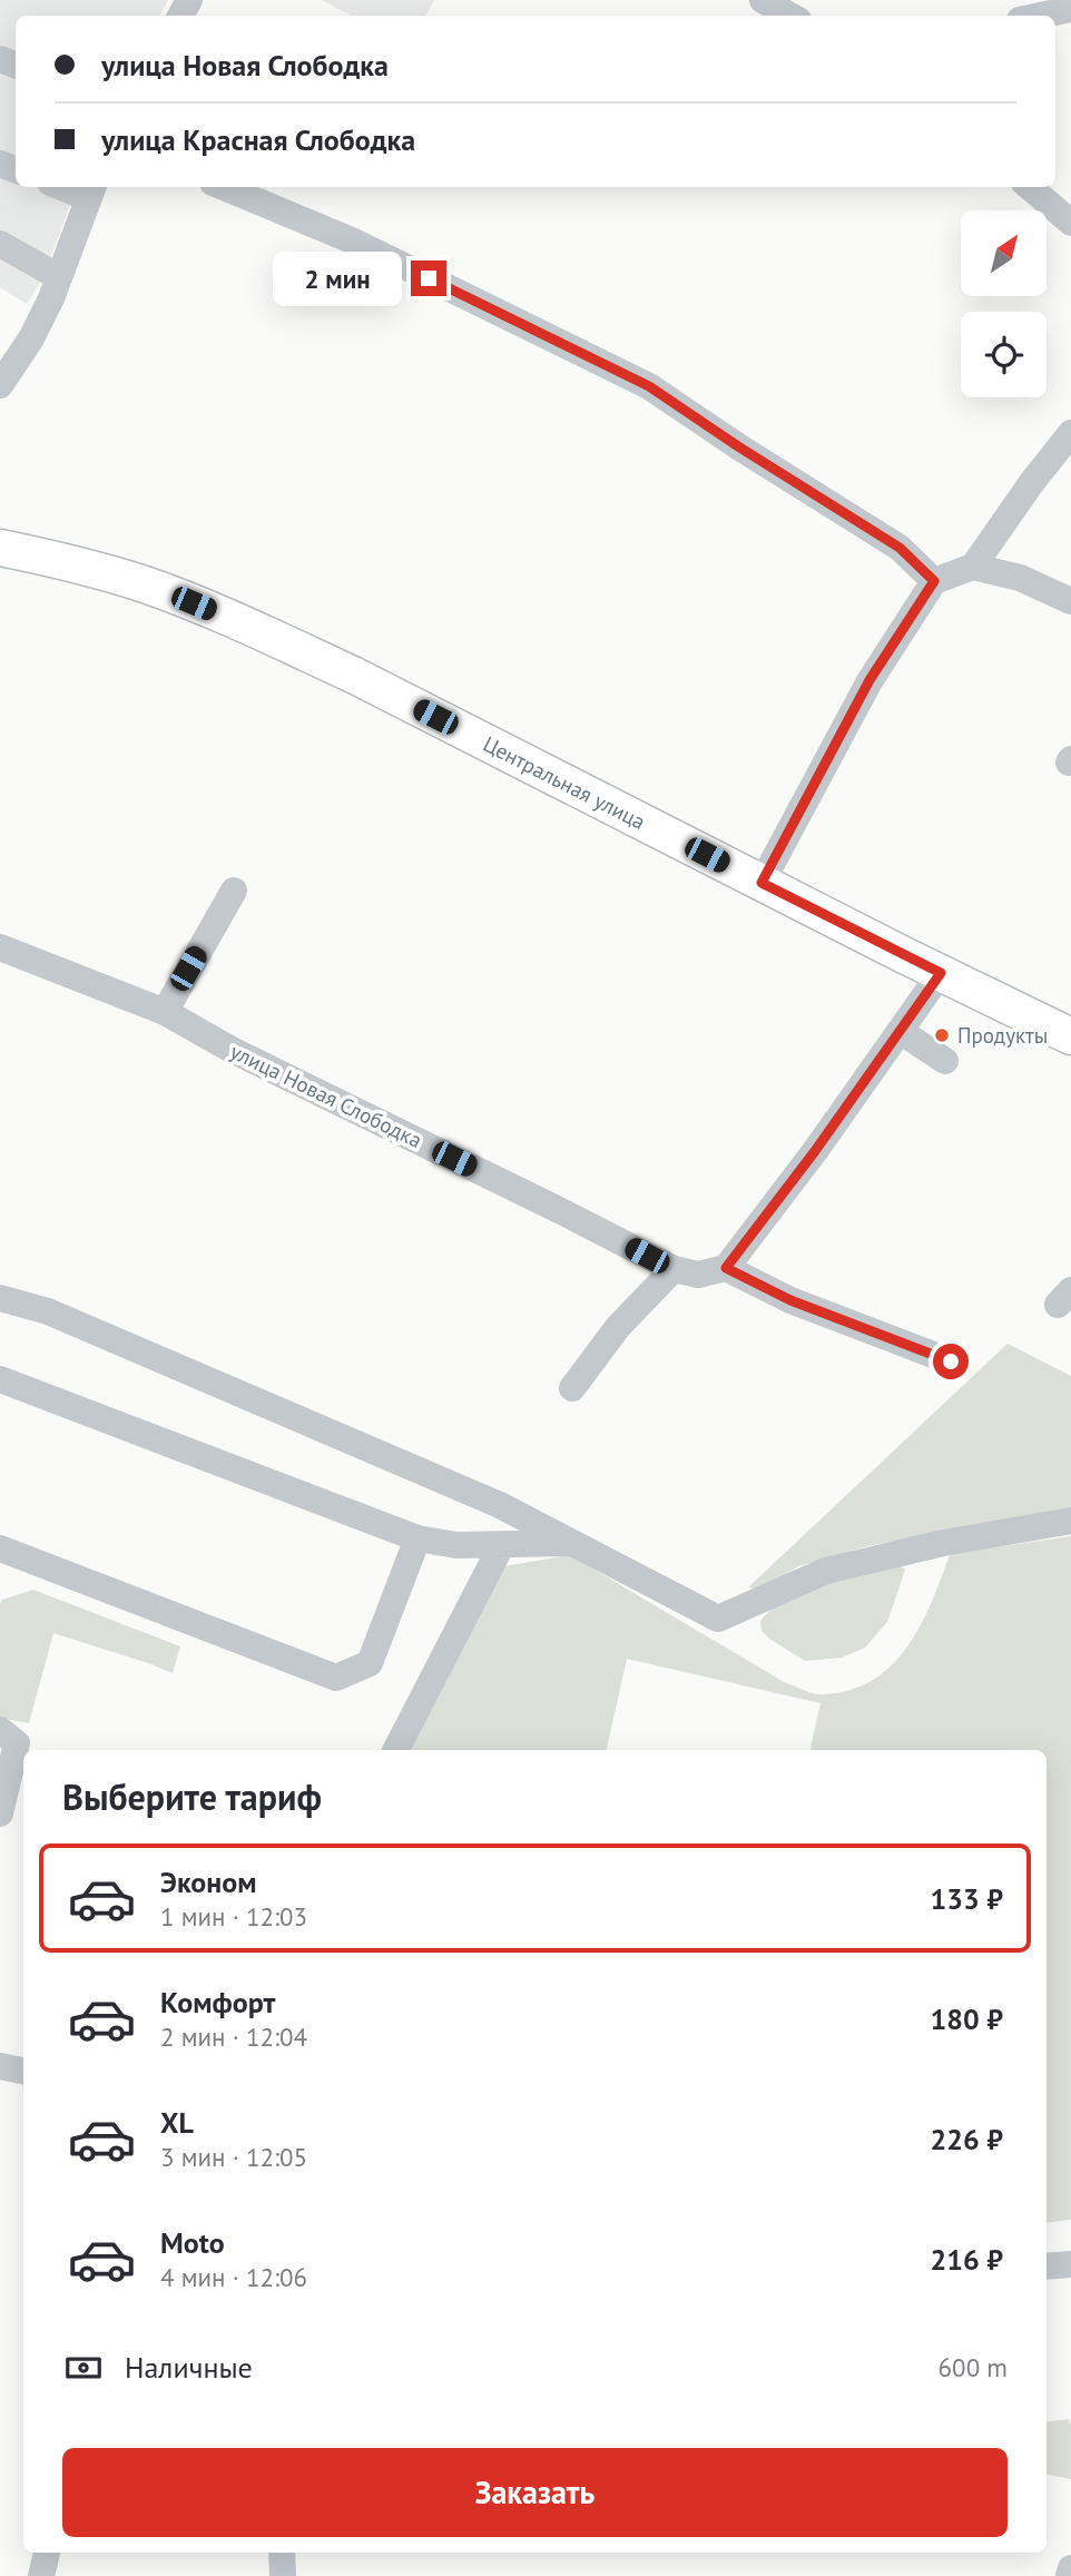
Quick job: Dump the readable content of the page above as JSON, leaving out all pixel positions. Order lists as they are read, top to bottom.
{
  "streets": {
    "main road": ["Центральная улица"],
    "street": ["улица Новая Слободка"]
  },
  "places": ["Продукты"],
  "north": "top right",
  "page": {
    "banner": ["улица Новая Слободка", "улица Красная Слободка"],
    "bubble": "2 мин",
    "heading": "Выберите тариф",
    "list": [
      {
        "name": "Эконом",
        "note": "1 мин · 12:03",
        "value": "133 ₽"
      },
      {
        "name": "Комфорт",
        "note": "2 мин · 12:04",
        "value": "180 ₽"
      },
      {
        "name": "XL",
        "note": "3 мин · 12:05",
        "value": "226 ₽"
      },
      {
        "name": "Moto",
        "note": "4 мин · 12:06",
        "value": "216 ₽"
      }
    ],
    "pay": ["Наличные", "600 m"],
    "buttons": "Заказать"
  }
}
